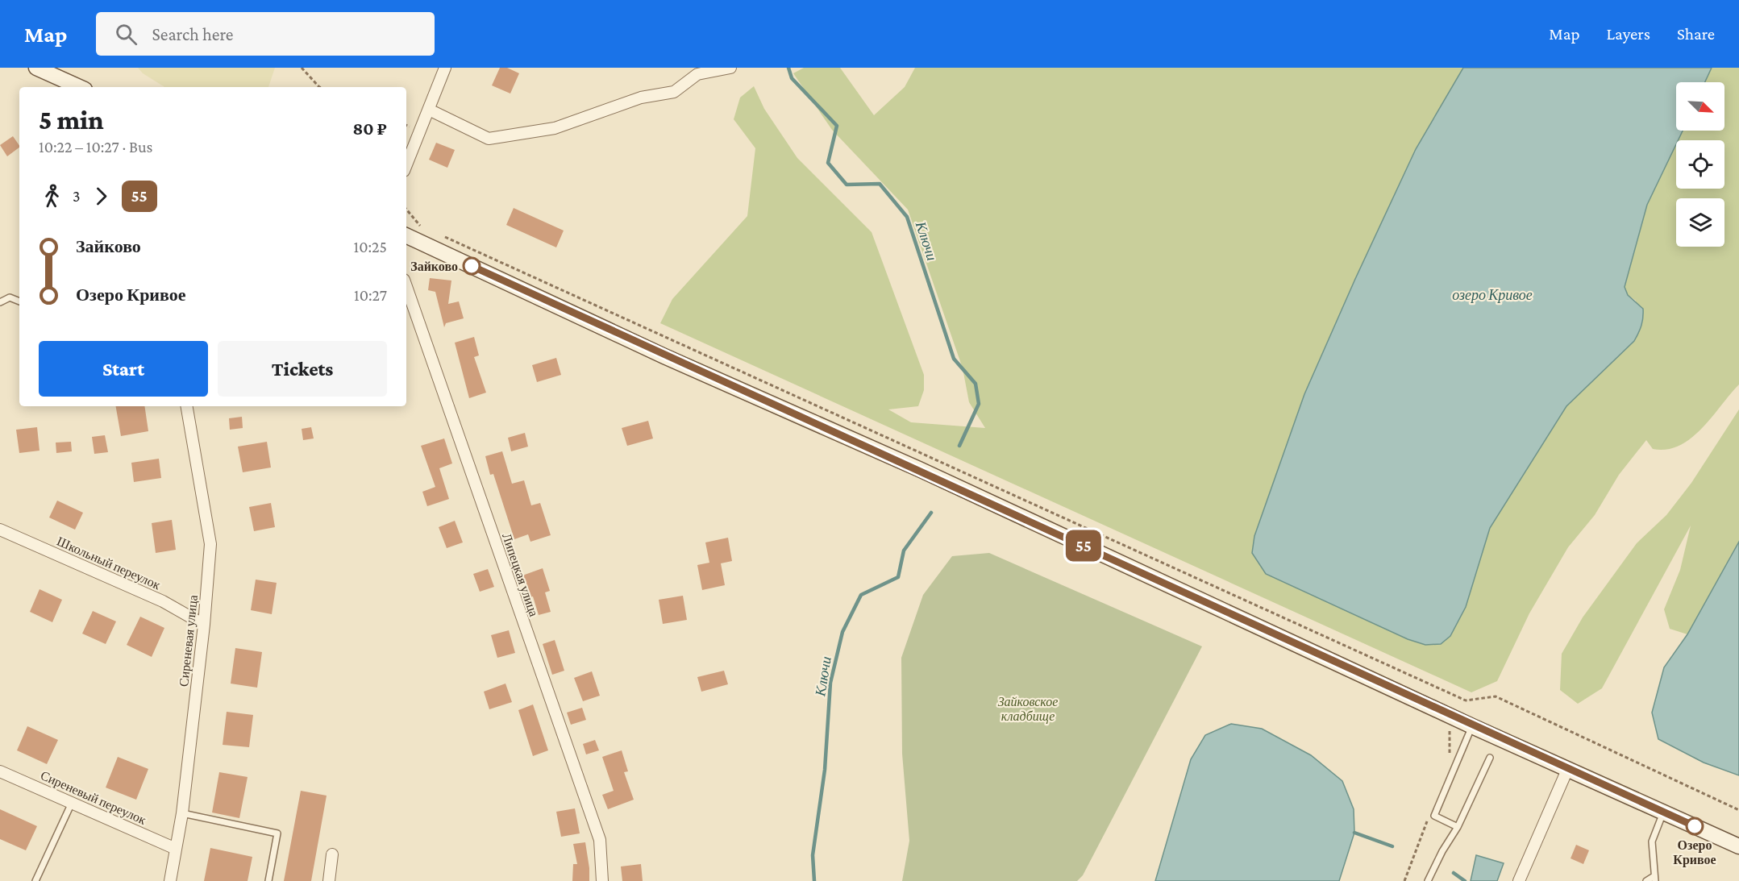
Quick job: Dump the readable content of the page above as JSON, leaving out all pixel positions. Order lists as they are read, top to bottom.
{
  "streets": {
    "street": [
      "Школьный переулок",
      "Липецкая улица",
      "Сиреневая улица",
      "Сиреневый переулок"
    ]
  },
  "crossings": [
    ["Школьный переулок", "Сиреневая улица"],
    ["Сиреневая улица", "Сиреневый переулок"]
  ],
  "water": ["Ключи", "озеро Кривое"],
  "parks": ["Зайковское кладбище"],
  "places": ["Зайково", "Озеро Кривое"],
  "lines": ["bus line 55"],
  "north": "bottom right",
  "page": {
    "header": "Map",
    "search": "Search here",
    "nav": ["Map", "Layers", "Share"],
    "on_map": "55",
    "heading": ["5 min", "10:22 – 10:27 · Bus", "80 ₽"],
    "legs": ["3", "55"],
    "list": [
      {
        "name": "Зайково",
        "value": "10:25"
      },
      {
        "name": "Озеро Кривое",
        "value": "10:27"
      }
    ],
    "buttons": ["Start", "Tickets"]
  }
}
